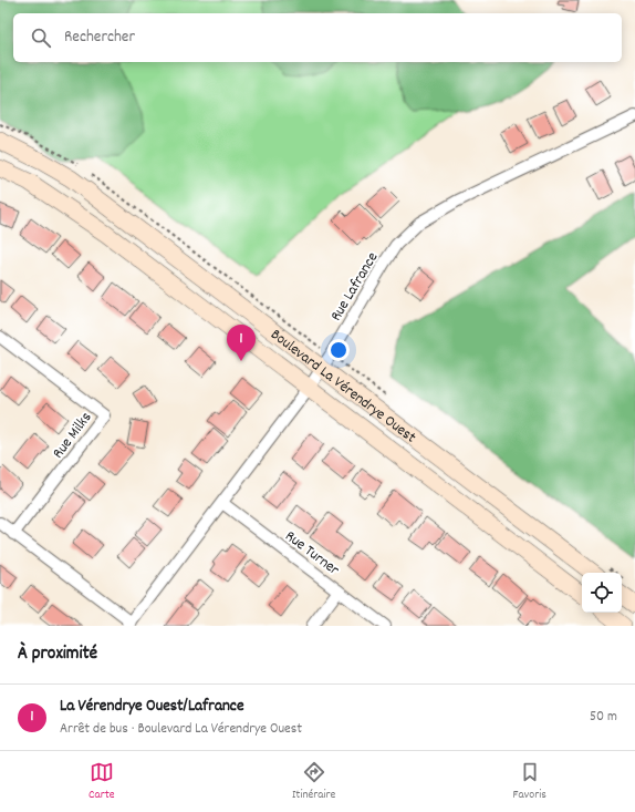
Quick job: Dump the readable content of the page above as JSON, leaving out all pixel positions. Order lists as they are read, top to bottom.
{
  "streets": {
    "main road": ["Boulevard La Vérendrye Ouest"],
    "street": ["Rue Lafrance", "Rue Milks", "Rue Turner"]
  },
  "crossings": [
    ["Rue Lafrance", "Boulevard La Vérendrye Ouest"],
    ["Rue Lafrance", "Rue Turner"]
  ],
  "page": {
    "search": "Rechercher",
    "pins": "1",
    "heading": "À proximité",
    "list": [
      {
        "mark": "1",
        "name": "La Vérendrye Ouest/Lafrance",
        "note": "Arrêt de bus · Boulevard La Vérendrye Ouest",
        "value": "50 m"
      }
    ],
    "nav": ["Carte", "Itinéraire", "Favoris"]
  }
}
